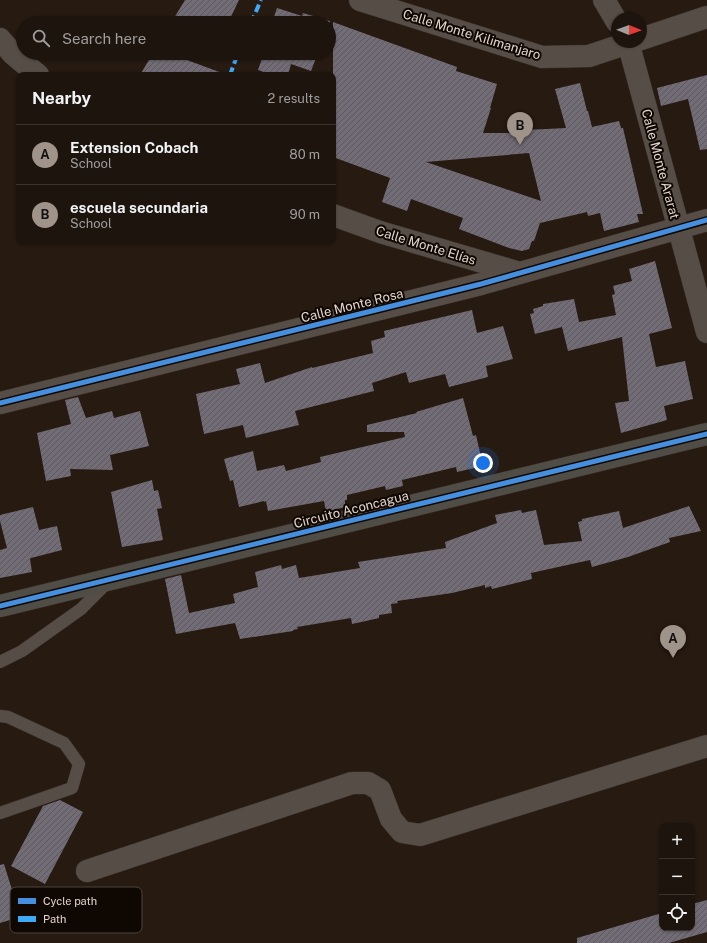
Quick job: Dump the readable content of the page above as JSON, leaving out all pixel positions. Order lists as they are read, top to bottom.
{
  "streets": {
    "street": [
      "Calle Monte Kilimanjaro",
      "Calle Monte Ararat",
      "Calle Monte Elías",
      "Calle Monte Rosa",
      "Circuito Aconcagua"
    ]
  },
  "crossings": [
    ["Calle Monte Ararat", "Calle Monte Rosa"],
    ["Calle Monte Elías", "Calle Monte Rosa"]
  ],
  "legend": ["Cycle path", "Path"],
  "north": "right",
  "page": {
    "search": "Search here",
    "heading": ["Nearby", "2 results"],
    "pins": ["B", "A"],
    "list": [
      {
        "mark": "A",
        "name": "Extension Cobach",
        "note": "School",
        "value": "80 m"
      },
      {
        "mark": "B",
        "name": "escuela secundaria",
        "note": "School",
        "value": "90 m"
      }
    ],
    "map_buttons": ["+", "−"]
  }
}
